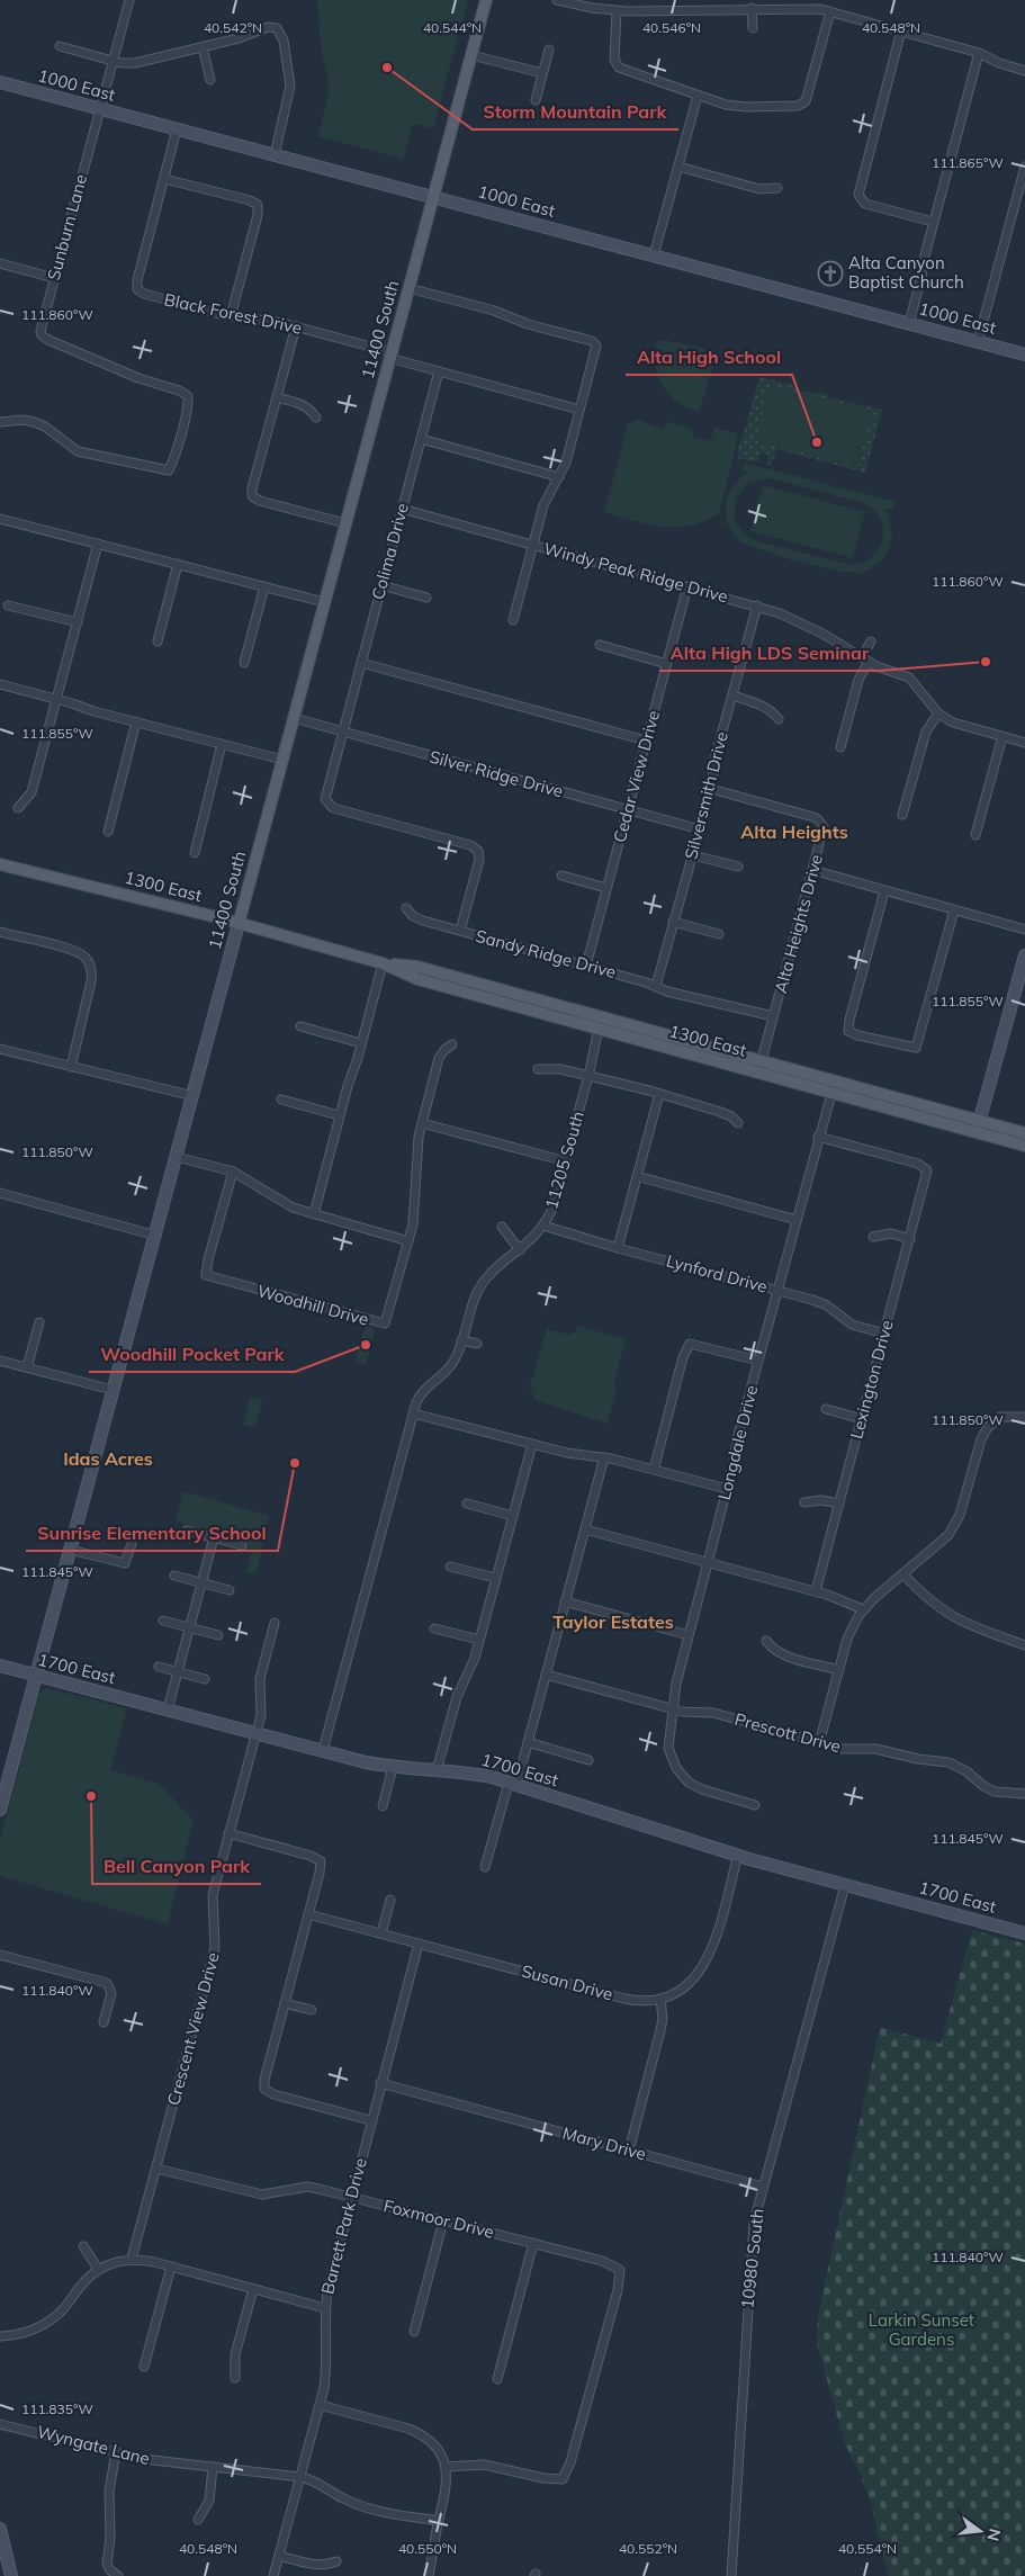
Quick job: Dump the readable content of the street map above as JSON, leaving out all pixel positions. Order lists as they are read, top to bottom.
{
  "streets": {
    "main road": [
      "1000 East",
      "11400 South",
      "1300 East",
      "1700 East"
    ],
    "street": [
      "Sunburn Lane",
      "Black Forest Drive",
      "Colima Drive",
      "Windy Peak Ridge Drive",
      "Silver Ridge Drive",
      "Cedar View Drive",
      "Silversmith Drive",
      "Alta Heights Drive",
      "Sandy Ridge Drive",
      "11205 South",
      "Lynford Drive",
      "Woodhill Drive",
      "Lexington Drive",
      "Longdale Drive",
      "Prescott Drive",
      "Susan Drive",
      "Crescent View Drive",
      "Mary Drive",
      "Foxmoor Drive",
      "Barrett Park Drive",
      "10980 South",
      "Wyngate Lane"
    ]
  },
  "crossings": [
    ["1000 East", "Sunburn Lane"],
    ["1000 East", "Black Forest Drive"],
    ["1000 East", "11400 South"],
    ["Black Forest Drive", "11400 South"],
    ["Black Forest Drive", "Colima Drive"],
    ["11400 South", "Silver Ridge Drive"],
    ["11400 South", "1300 East"],
    ["11400 South", "1700 East"],
    ["Colima Drive", "Windy Peak Ridge Drive"],
    ["Colima Drive", "Silver Ridge Drive"],
    ["Colima Drive", "Sandy Ridge Drive"],
    ["Windy Peak Ridge Drive", "Cedar View Drive"],
    ["Windy Peak Ridge Drive", "Silversmith Drive"],
    ["Silver Ridge Drive", "Cedar View Drive"],
    ["Silver Ridge Drive", "Silversmith Drive"],
    ["Silver Ridge Drive", "Sandy Ridge Drive"],
    ["Cedar View Drive", "Sandy Ridge Drive"],
    ["Silversmith Drive", "Alta Heights Drive"],
    ["Silversmith Drive", "Sandy Ridge Drive"],
    ["1300 East", "Alta Heights Drive"],
    ["1300 East", "11205 South"],
    ["1300 East", "Longdale Drive"],
    ["Alta Heights Drive", "Sandy Ridge Drive"],
    ["11205 South", "Lynford Drive"],
    ["11205 South", "1700 East"],
    ["Lynford Drive", "Lexington Drive"],
    ["Lynford Drive", "Longdale Drive"],
    ["Lexington Drive", "Longdale Drive"],
    ["Longdale Drive", "Prescott Drive"],
    ["1700 East", "Susan Drive"],
    ["1700 East", "Crescent View Drive"],
    ["1700 East", "10980 South"],
    ["Susan Drive", "Barrett Park Drive"],
    ["Crescent View Drive", "Foxmoor Drive"],
    ["Mary Drive", "Barrett Park Drive"],
    ["Mary Drive", "10980 South"],
    ["Foxmoor Drive", "Barrett Park Drive"],
    ["Barrett Park Drive", "Wyngate Lane"]
  ],
  "districts": ["Alta Heights", "Idas Acres", "Taylor Estates"],
  "parks": ["Larkin Sunset Gardens"],
  "places": {
    "other": [
      "Storm Mountain Park",
      "Alta High School",
      "Alta High LDS Seminar",
      "Woodhill Pocket Park",
      "Sunrise Elementary School",
      "Bell Canyon Park"
    ],
    "church": ["Alta Canyon Baptist Church"]
  },
  "north": "right",
  "coordinates": [
    "40.542°N",
    "40.544°N",
    "40.546°N",
    "40.548°N",
    "111.865°W",
    "111.860°W",
    "111.855°W",
    "111.850°W",
    "111.845°W",
    "111.840°W",
    "111.835°W",
    "40.550°N",
    "40.552°N",
    "40.554°N"
  ]
}
